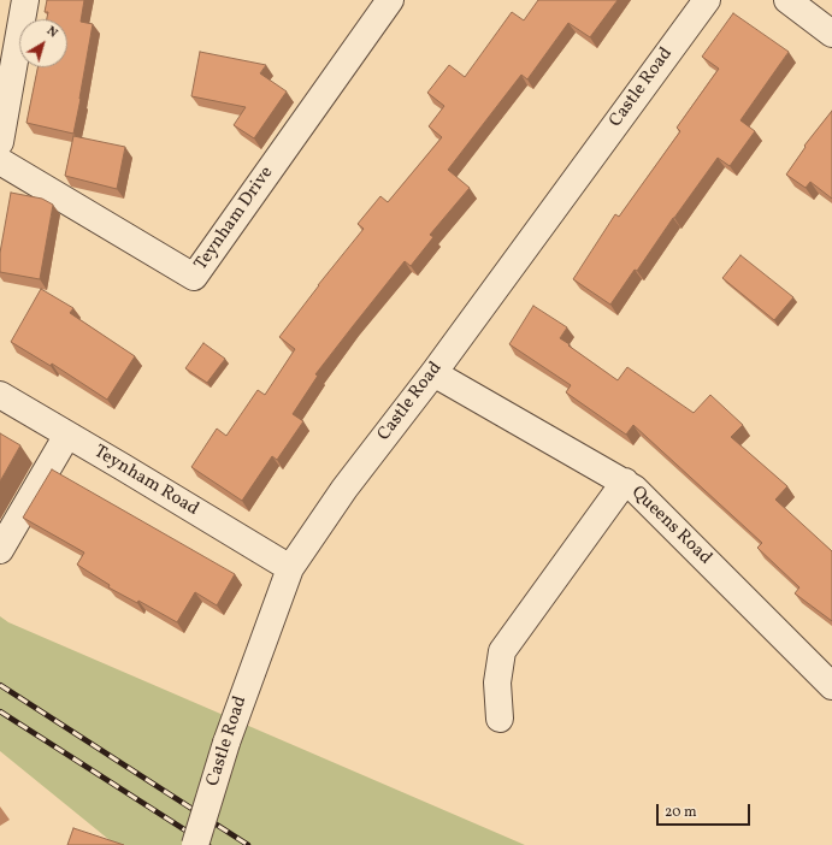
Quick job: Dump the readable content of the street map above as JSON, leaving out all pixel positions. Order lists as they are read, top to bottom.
{
  "streets": {
    "street": [
      "Castle Road",
      "Teynham Drive",
      "Teynham Road",
      "Queens Road"
    ]
  },
  "crossings": [
    ["Castle Road", "Teynham Road"],
    ["Castle Road", "Queens Road"]
  ],
  "scale_bar": "20 m",
  "north": "top right"
}
